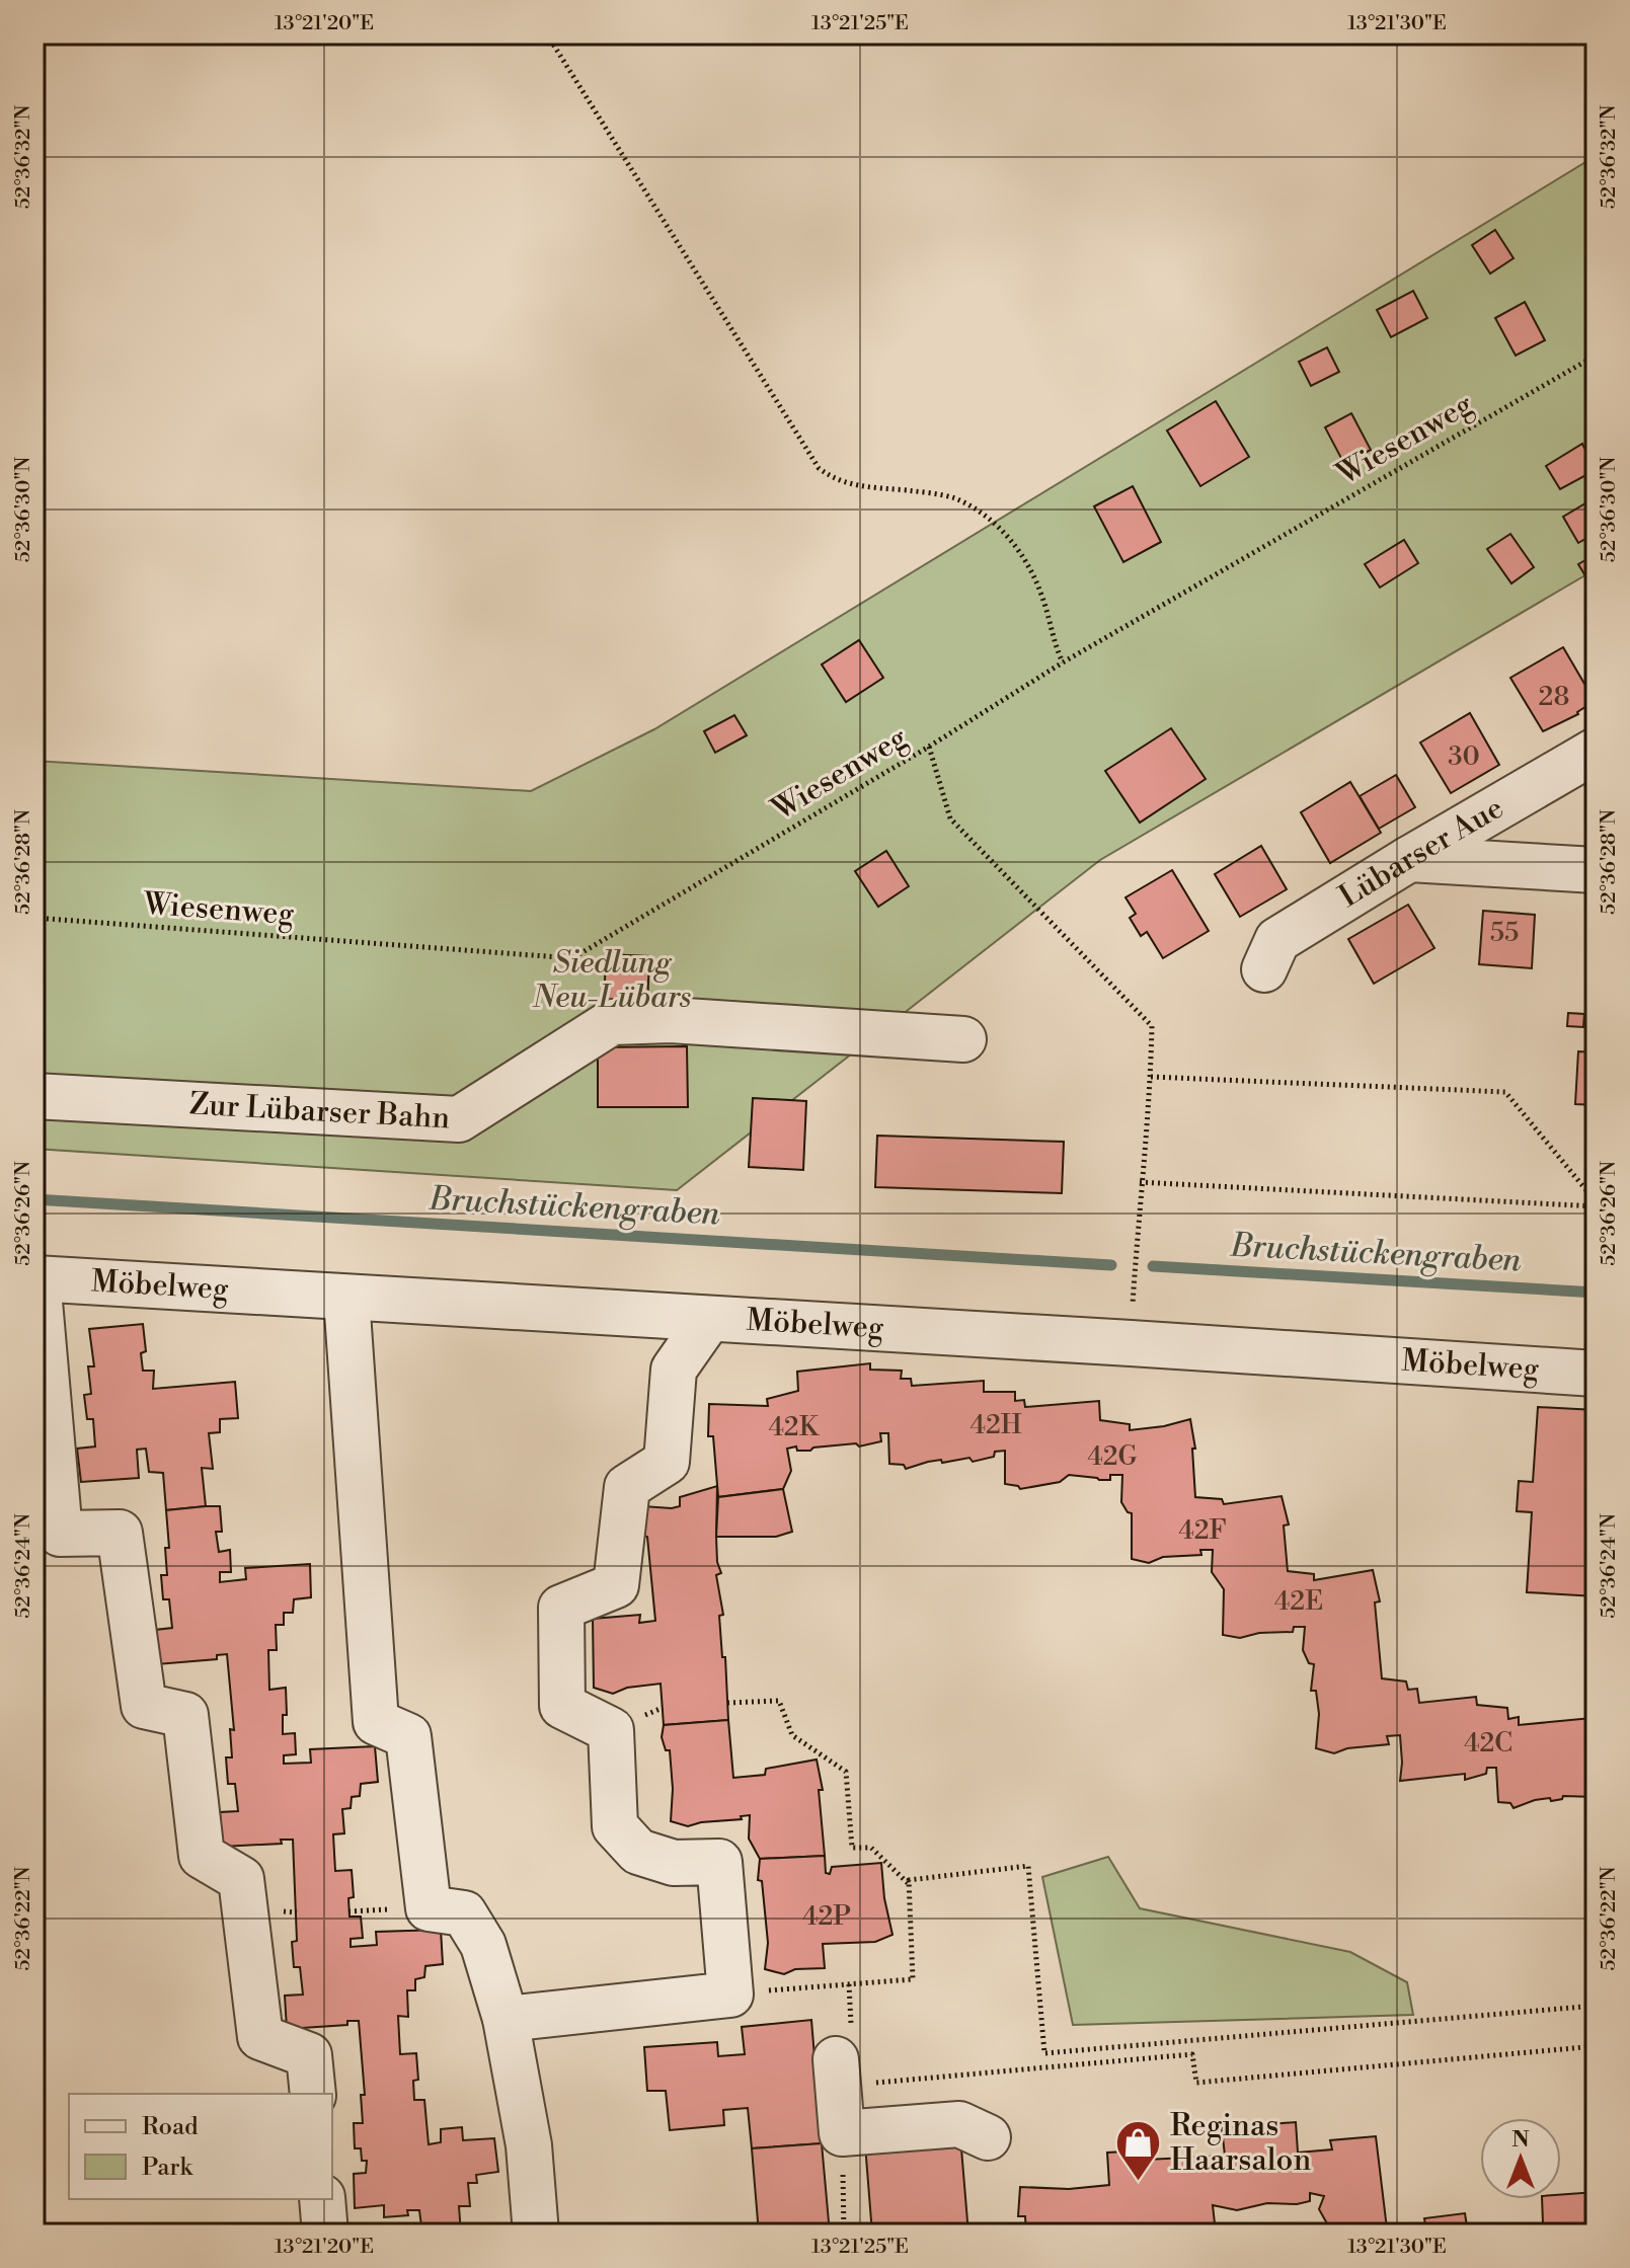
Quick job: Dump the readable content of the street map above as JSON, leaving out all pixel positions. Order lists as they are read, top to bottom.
{
  "streets": {
    "street": ["Lübarser Aue", "Zur Lübarser Bahn", "Möbelweg"],
    "path": ["Wiesenweg"]
  },
  "water": ["Bruchstückengraben"],
  "parks": ["Siedlung Neu-Lübars"],
  "places": {
    "shop": ["Reginas Haarsalon"]
  },
  "house_numbers": [
    "28",
    "30",
    "55",
    "42H",
    "42K",
    "42G",
    "42F",
    "42E",
    "42C",
    "42P"
  ],
  "legend": ["Road", "Park"],
  "north": "top",
  "coordinates": [
    "13°21'20\"E",
    "13°21'25\"E",
    "13°21'30\"E",
    "52°36'32\"N",
    "52°36'30\"N",
    "52°36'28\"N",
    "52°36'26\"N",
    "52°36'24\"N",
    "52°36'22\"N"
  ]
}
